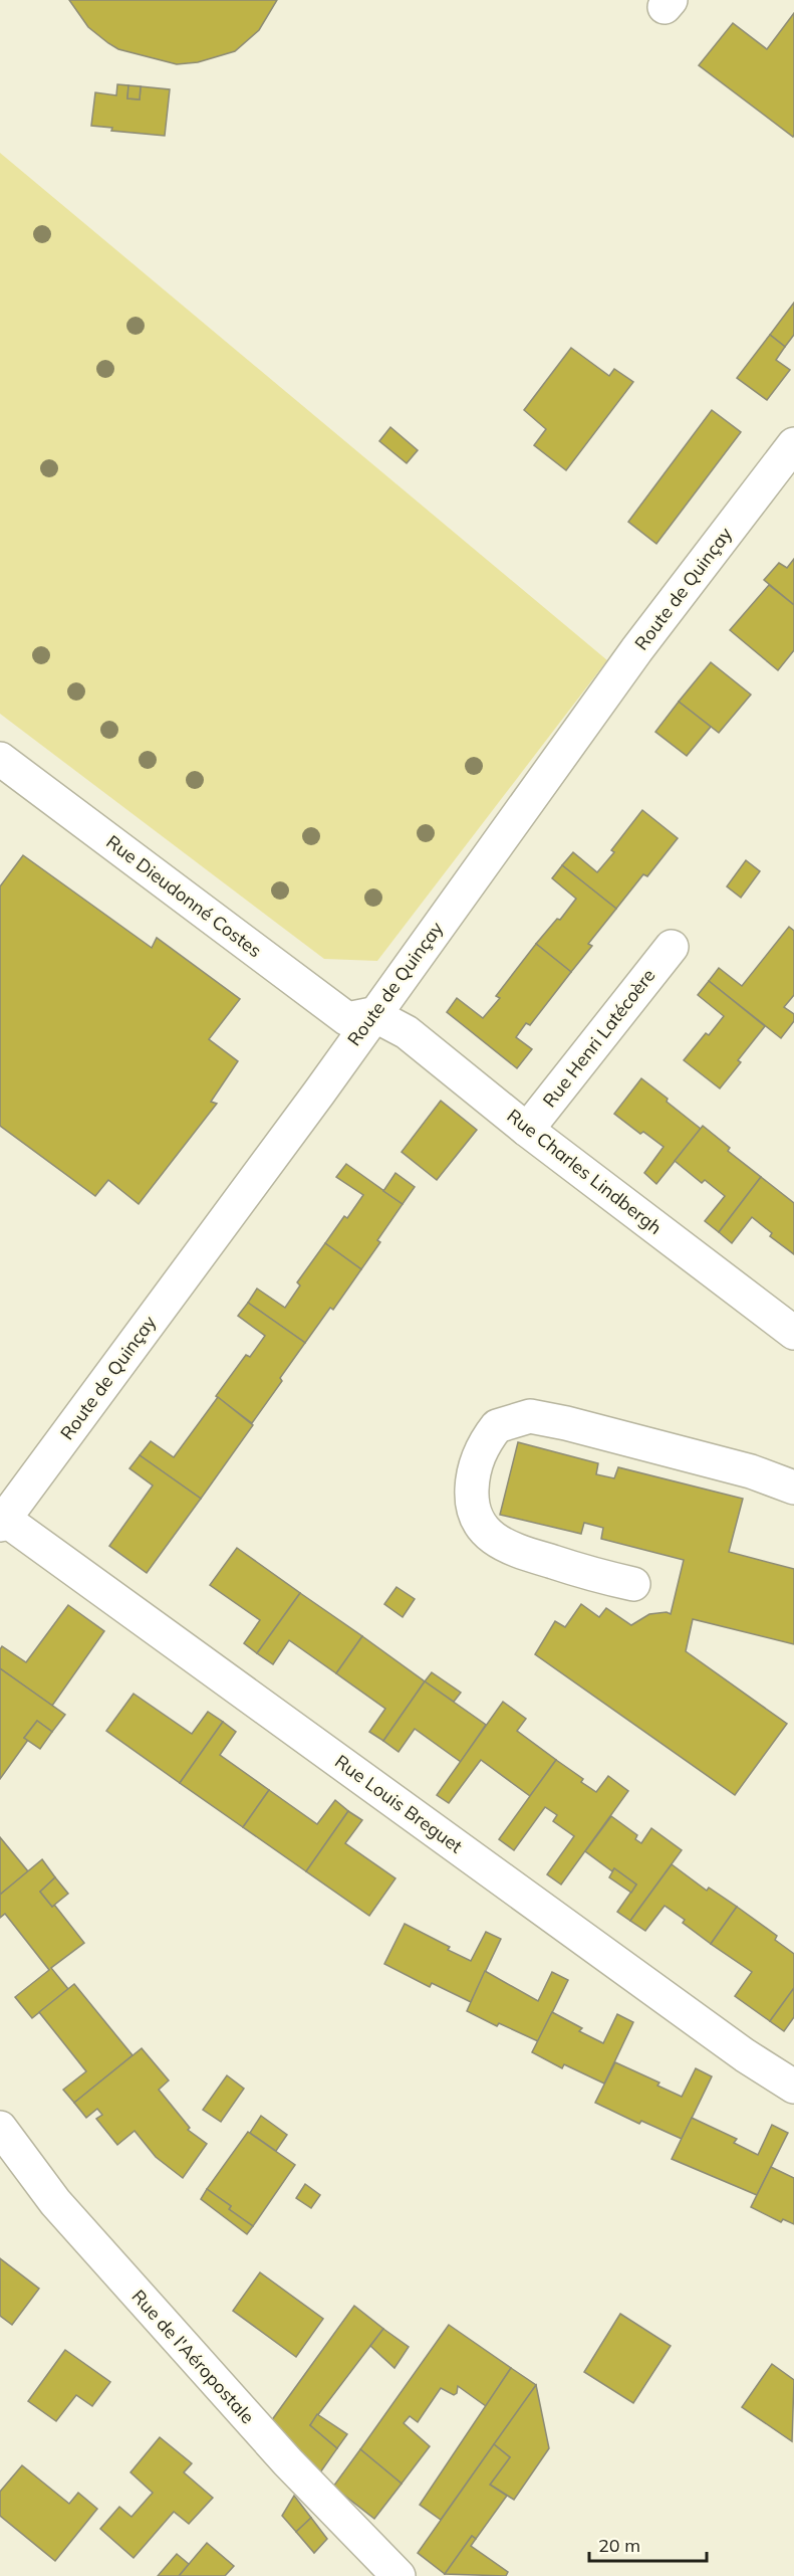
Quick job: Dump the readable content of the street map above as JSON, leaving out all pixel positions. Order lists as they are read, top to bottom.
{
  "streets": {
    "street": [
      "Route de Quinçay",
      "Rue Dieudonné Costes",
      "Rue Henri Latécoère",
      "Rue Charles Lindbergh",
      "Rue Louis Breguet",
      "Rue de l'Aéropostale"
    ]
  },
  "crossings": [
    ["Route de Quinçay", "Rue Dieudonné Costes"],
    ["Route de Quinçay", "Rue Charles Lindbergh"],
    ["Route de Quinçay", "Rue Louis Breguet"],
    ["Rue Dieudonné Costes", "Rue Charles Lindbergh"],
    ["Rue Henri Latécoère", "Rue Charles Lindbergh"]
  ],
  "scale_bar": "20 m"
}
